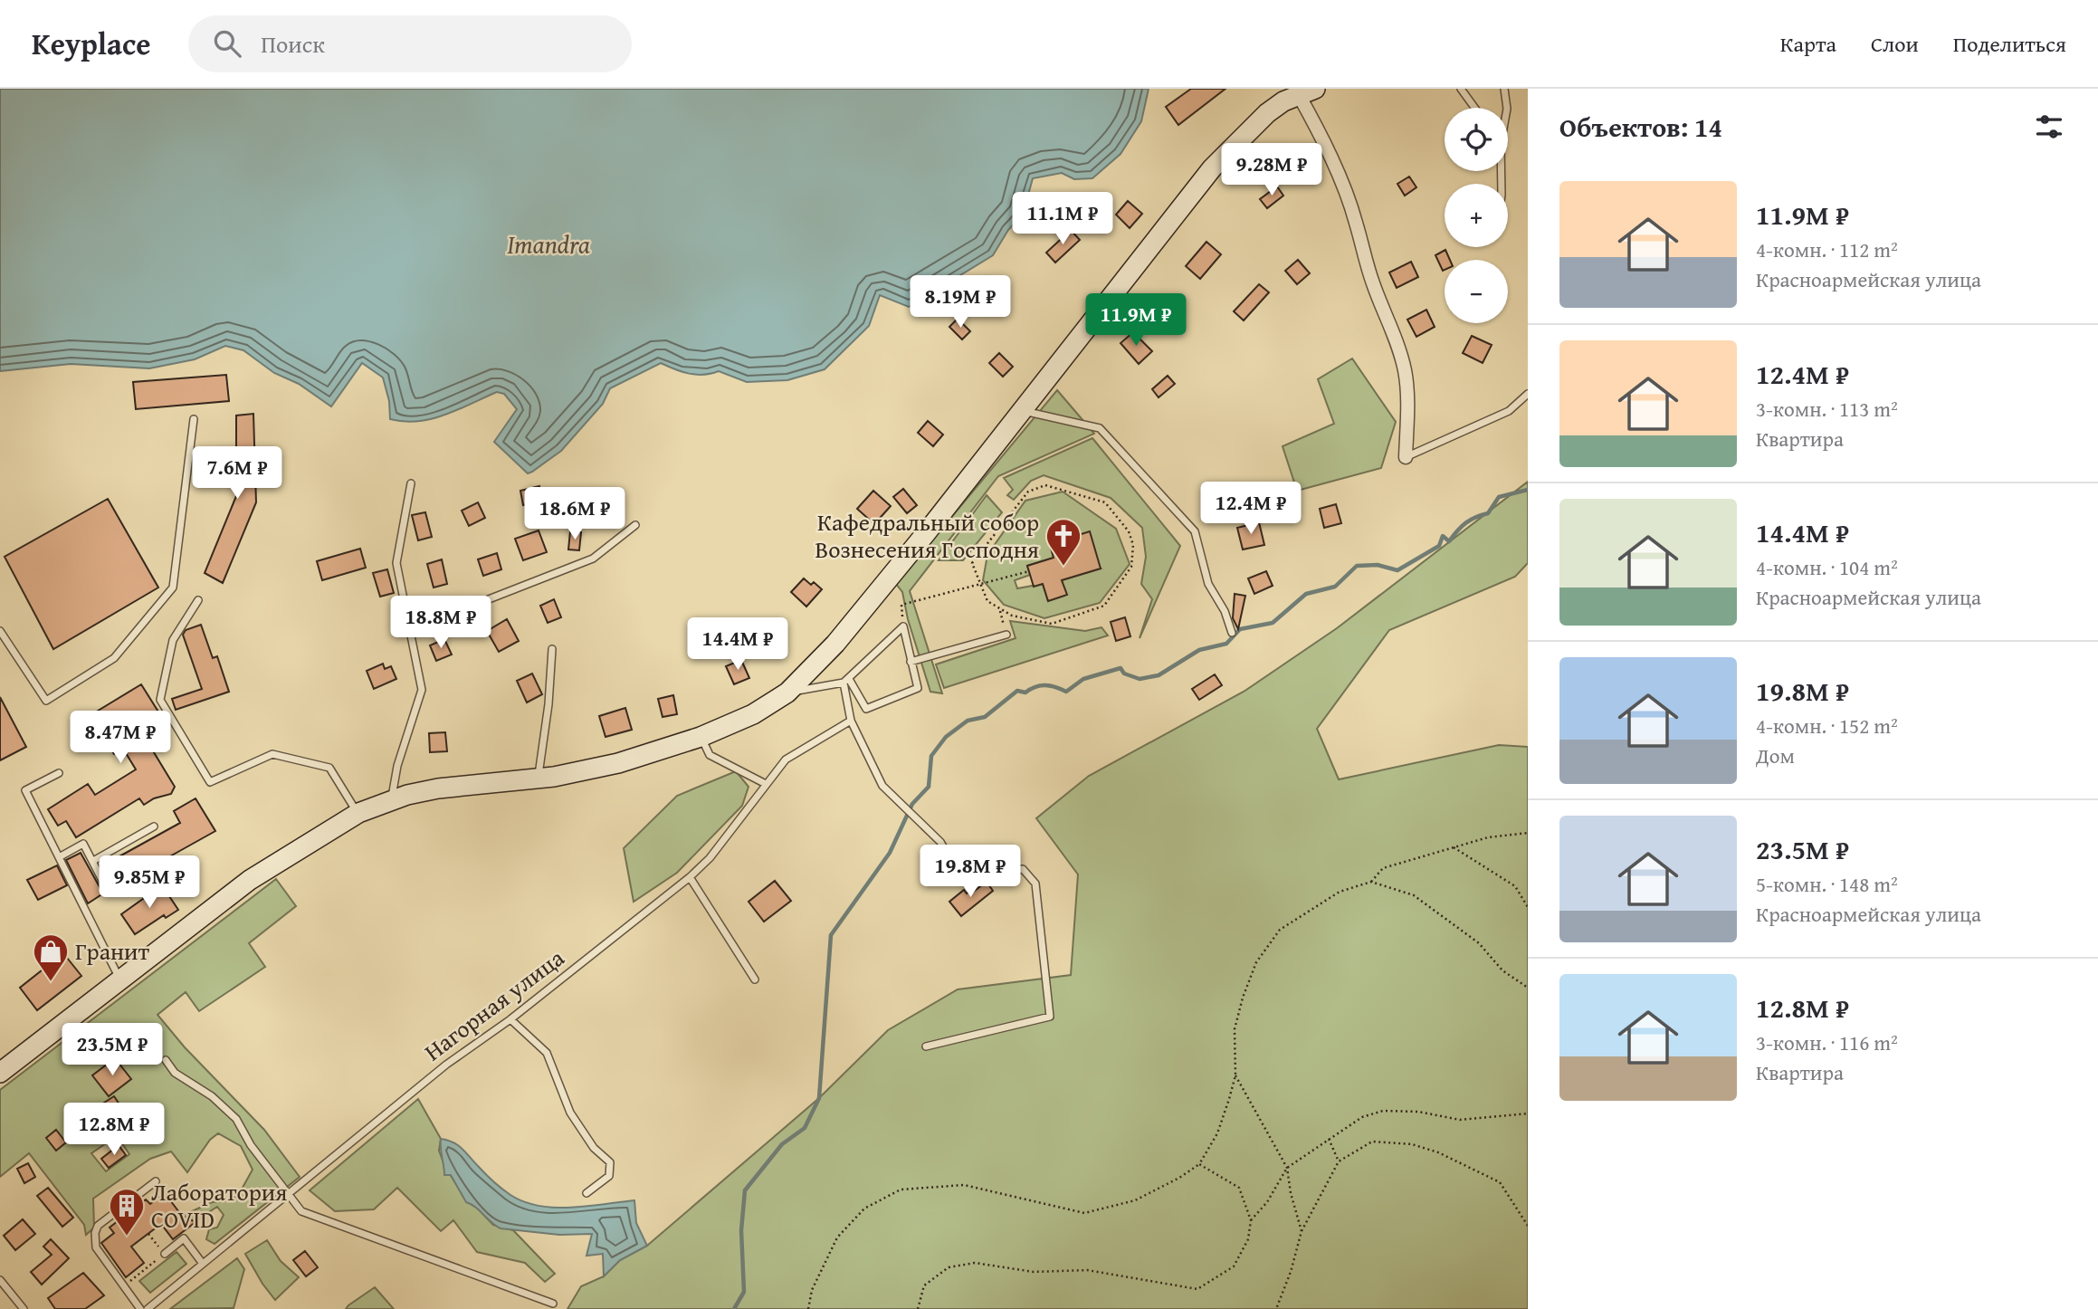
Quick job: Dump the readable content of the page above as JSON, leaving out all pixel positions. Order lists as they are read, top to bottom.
{
  "streets": {
    "lane": ["Нагорная улица"]
  },
  "water": ["Imandra"],
  "places": {
    "church": ["Кафедральный собор Вознесения Господня"],
    "shop": ["Гранит"],
    "building": ["Лаборатория COVID"]
  },
  "page": {
    "header": "Keyplace",
    "search": "Поиск",
    "nav": ["Карта", "Слои", "Поделиться"],
    "heading": "Объектов: 14",
    "map_buttons": ["+", "−"],
    "price": [
      "9.28M ₽",
      "11.1M ₽",
      "8.19M ₽",
      "11.9M ₽",
      "7.6M ₽",
      "12.4M ₽",
      "18.6M ₽",
      "18.8M ₽",
      "14.4M ₽",
      "8.47M ₽",
      "19.8M ₽",
      "9.85M ₽",
      "23.5M ₽",
      "12.8M ₽"
    ],
    "list": [
      {
        "name": "11.9M ₽",
        "note": "4-комн. · 112 m² · Красноармейская улица"
      },
      {
        "name": "12.4M ₽",
        "note": "3-комн. · 113 m² · Квартира"
      },
      {
        "name": "14.4M ₽",
        "note": "4-комн. · 104 m² · Красноармейская улица"
      },
      {
        "name": "19.8M ₽",
        "note": "4-комн. · 152 m² · Дом"
      },
      {
        "name": "23.5M ₽",
        "note": "5-комн. · 148 m² · Красноармейская улица"
      },
      {
        "name": "12.8M ₽",
        "note": "3-комн. · 116 m² · Квартира"
      }
    ]
  }
}
